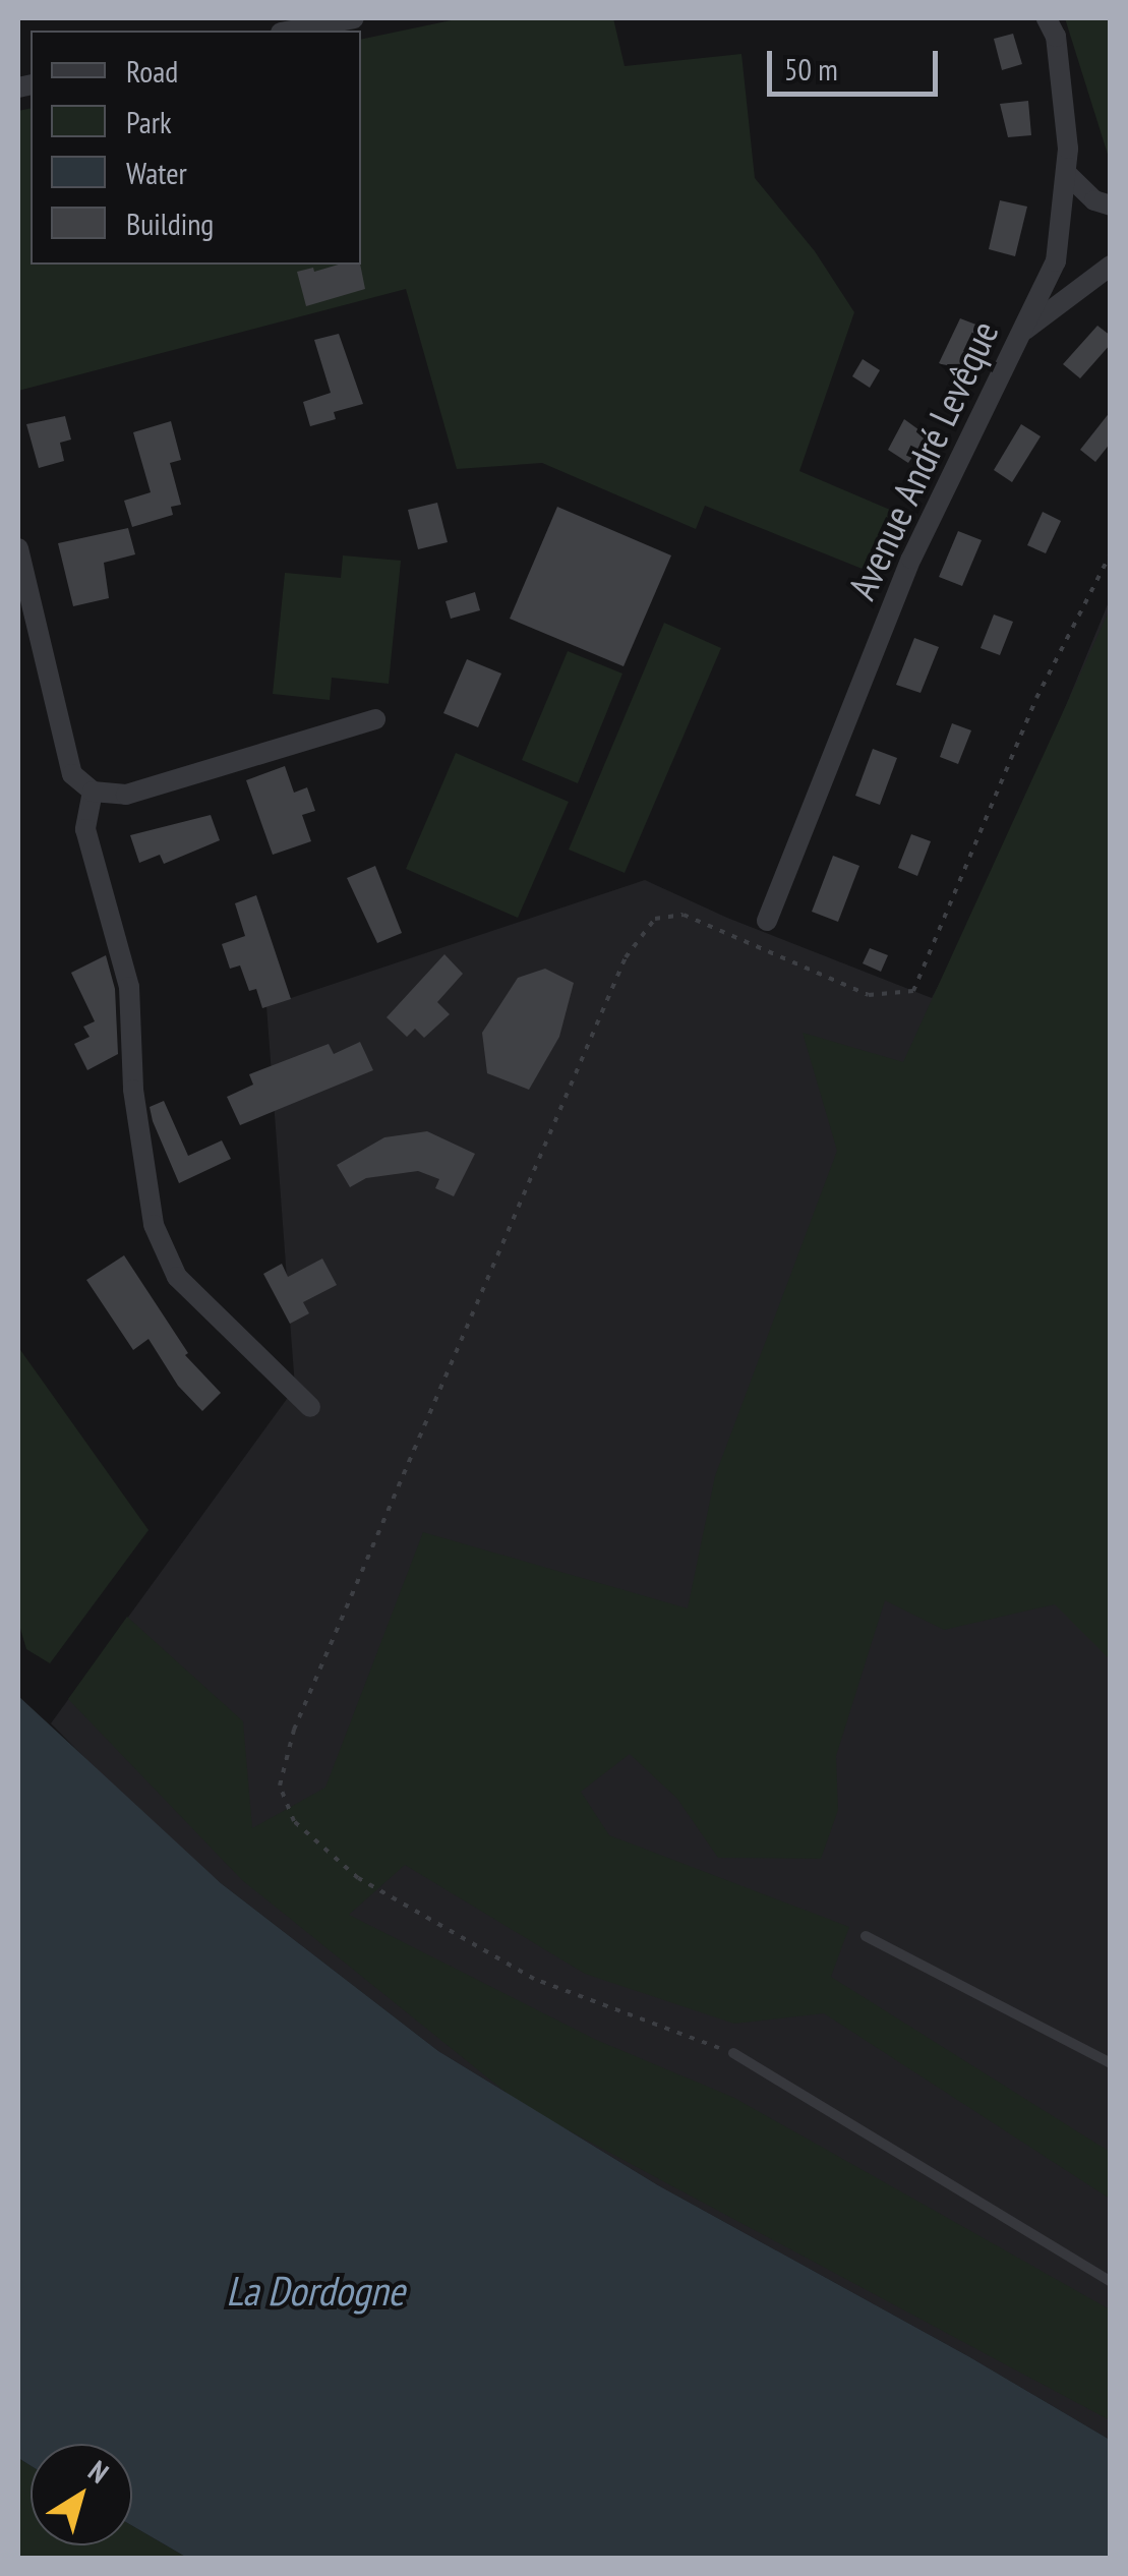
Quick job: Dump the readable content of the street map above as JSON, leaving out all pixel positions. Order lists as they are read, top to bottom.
{
  "streets": {
    "street": ["Avenue André Levêque"]
  },
  "water": ["La Dordogne"],
  "legend": [
    "Road",
    "Park",
    "Water",
    "Building"
  ],
  "scale_bar": "50 m",
  "north": "top right"
}
